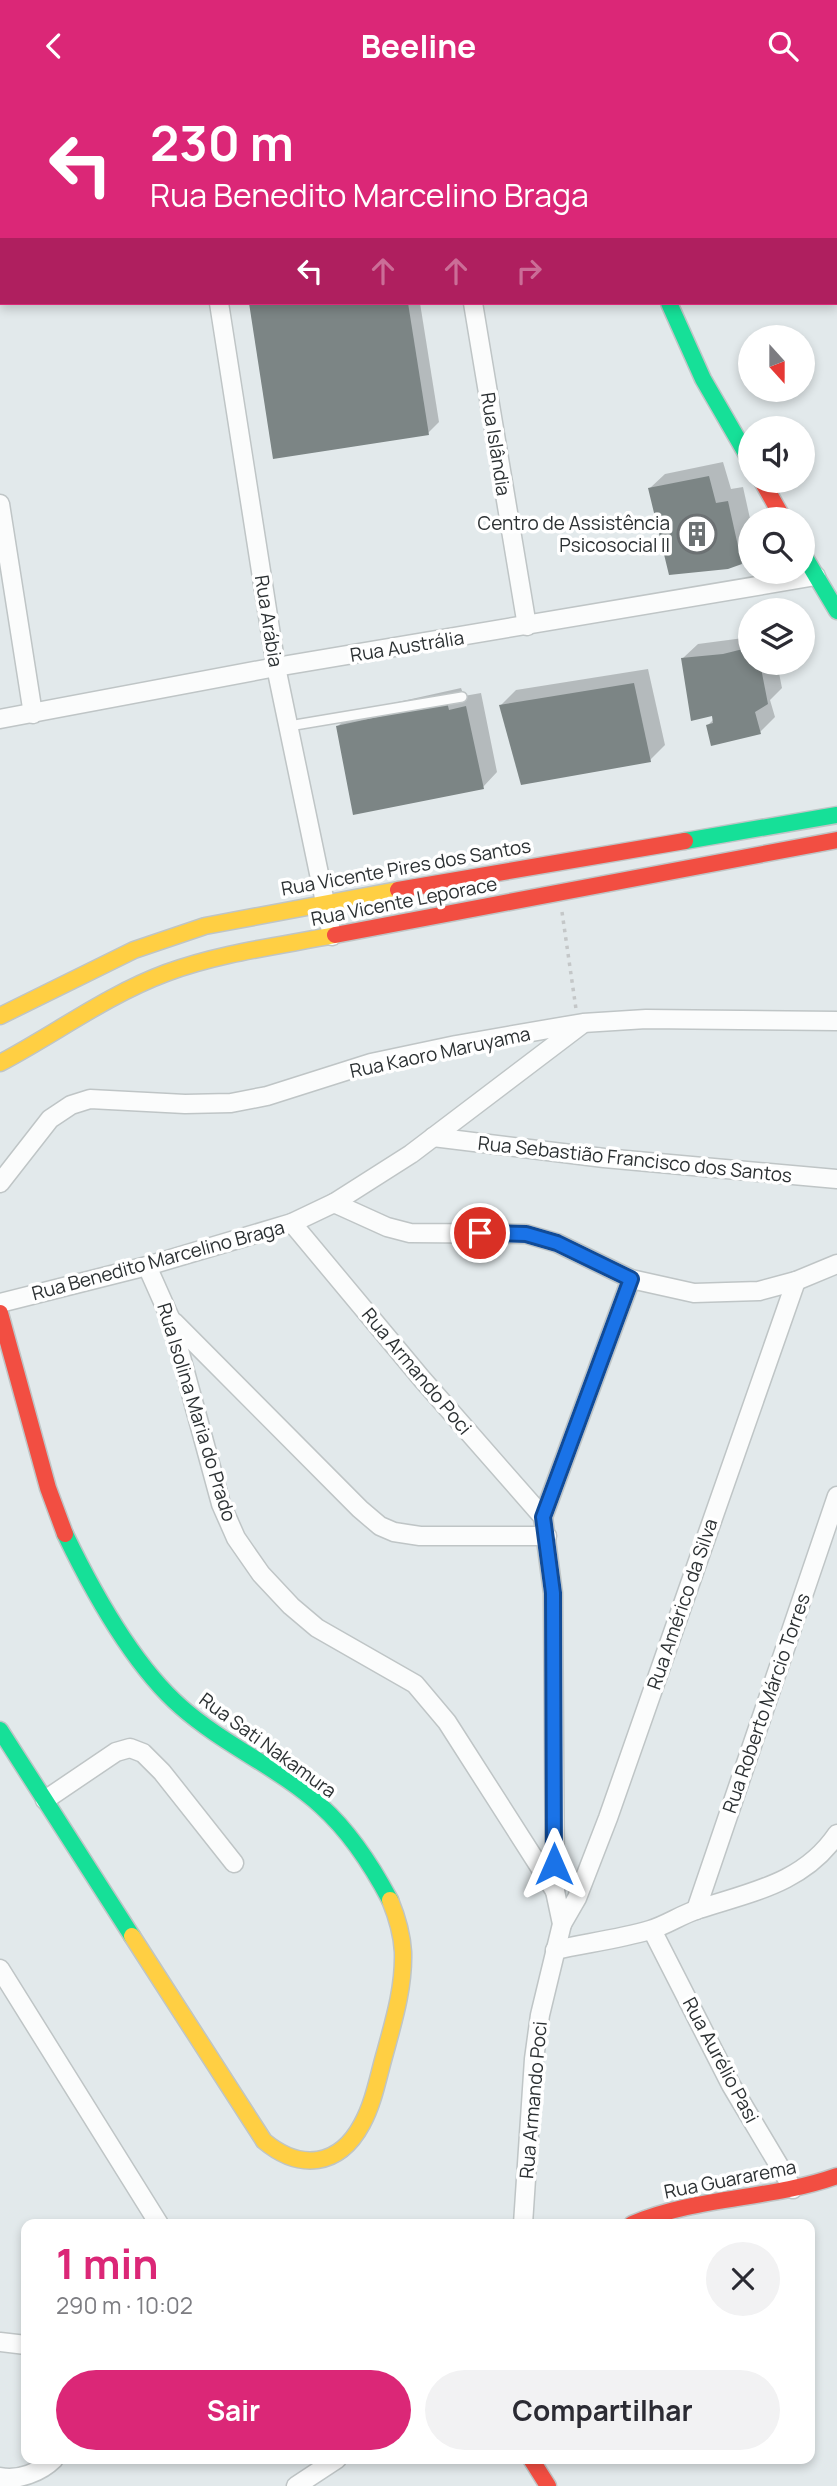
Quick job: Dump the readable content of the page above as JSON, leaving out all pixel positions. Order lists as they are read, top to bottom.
{
  "streets": {
    "main road": [
      "Rua Vicente Pires dos Santos",
      "Rua Vicente Leporace",
      "Rua Sati Nakamura",
      "Rua Guararema"
    ],
    "street": [
      "Rua Islândia",
      "Rua Arábia",
      "Rua Austrália",
      "Rua Kaoro Maruyama",
      "Rua Sebastião Francisco dos Santos",
      "Rua Benedito Marcelino Braga",
      "Rua Armando Poci",
      "Rua Isolina Maria do Prado",
      "Rua Américo da Silva",
      "Rua Roberto Márcio Torres",
      "Rua Aurélio Pasi"
    ]
  },
  "crossings": [
    ["Rua Islândia", "Rua Austrália"],
    ["Rua Arábia", "Rua Austrália"],
    ["Rua Arábia", "Rua Vicente Pires dos Santos"],
    ["Rua Arábia", "Rua Vicente Leporace"],
    ["Rua Kaoro Maruyama", "Rua Benedito Marcelino Braga"],
    ["Rua Sebastião Francisco dos Santos", "Rua Benedito Marcelino Braga"],
    ["Rua Benedito Marcelino Braga", "Rua Armando Poci"],
    ["Rua Benedito Marcelino Braga", "Rua Isolina Maria do Prado"],
    ["Rua Armando Poci", "Rua Isolina Maria do Prado"],
    ["Rua Armando Poci", "Rua Américo da Silva"],
    ["Rua Aurélio Pasi", "Rua Guararema"]
  ],
  "places": {
    "building": ["Centro de Assistência Psicosocial II"]
  },
  "north": "bottom",
  "page": {
    "header": "Beeline",
    "turn": ["230 m", "Rua Benedito Marcelino Braga"],
    "heading": ["1 min", "290 m · 10:02"],
    "buttons": ["Sair", "Compartilhar"]
  }
}
